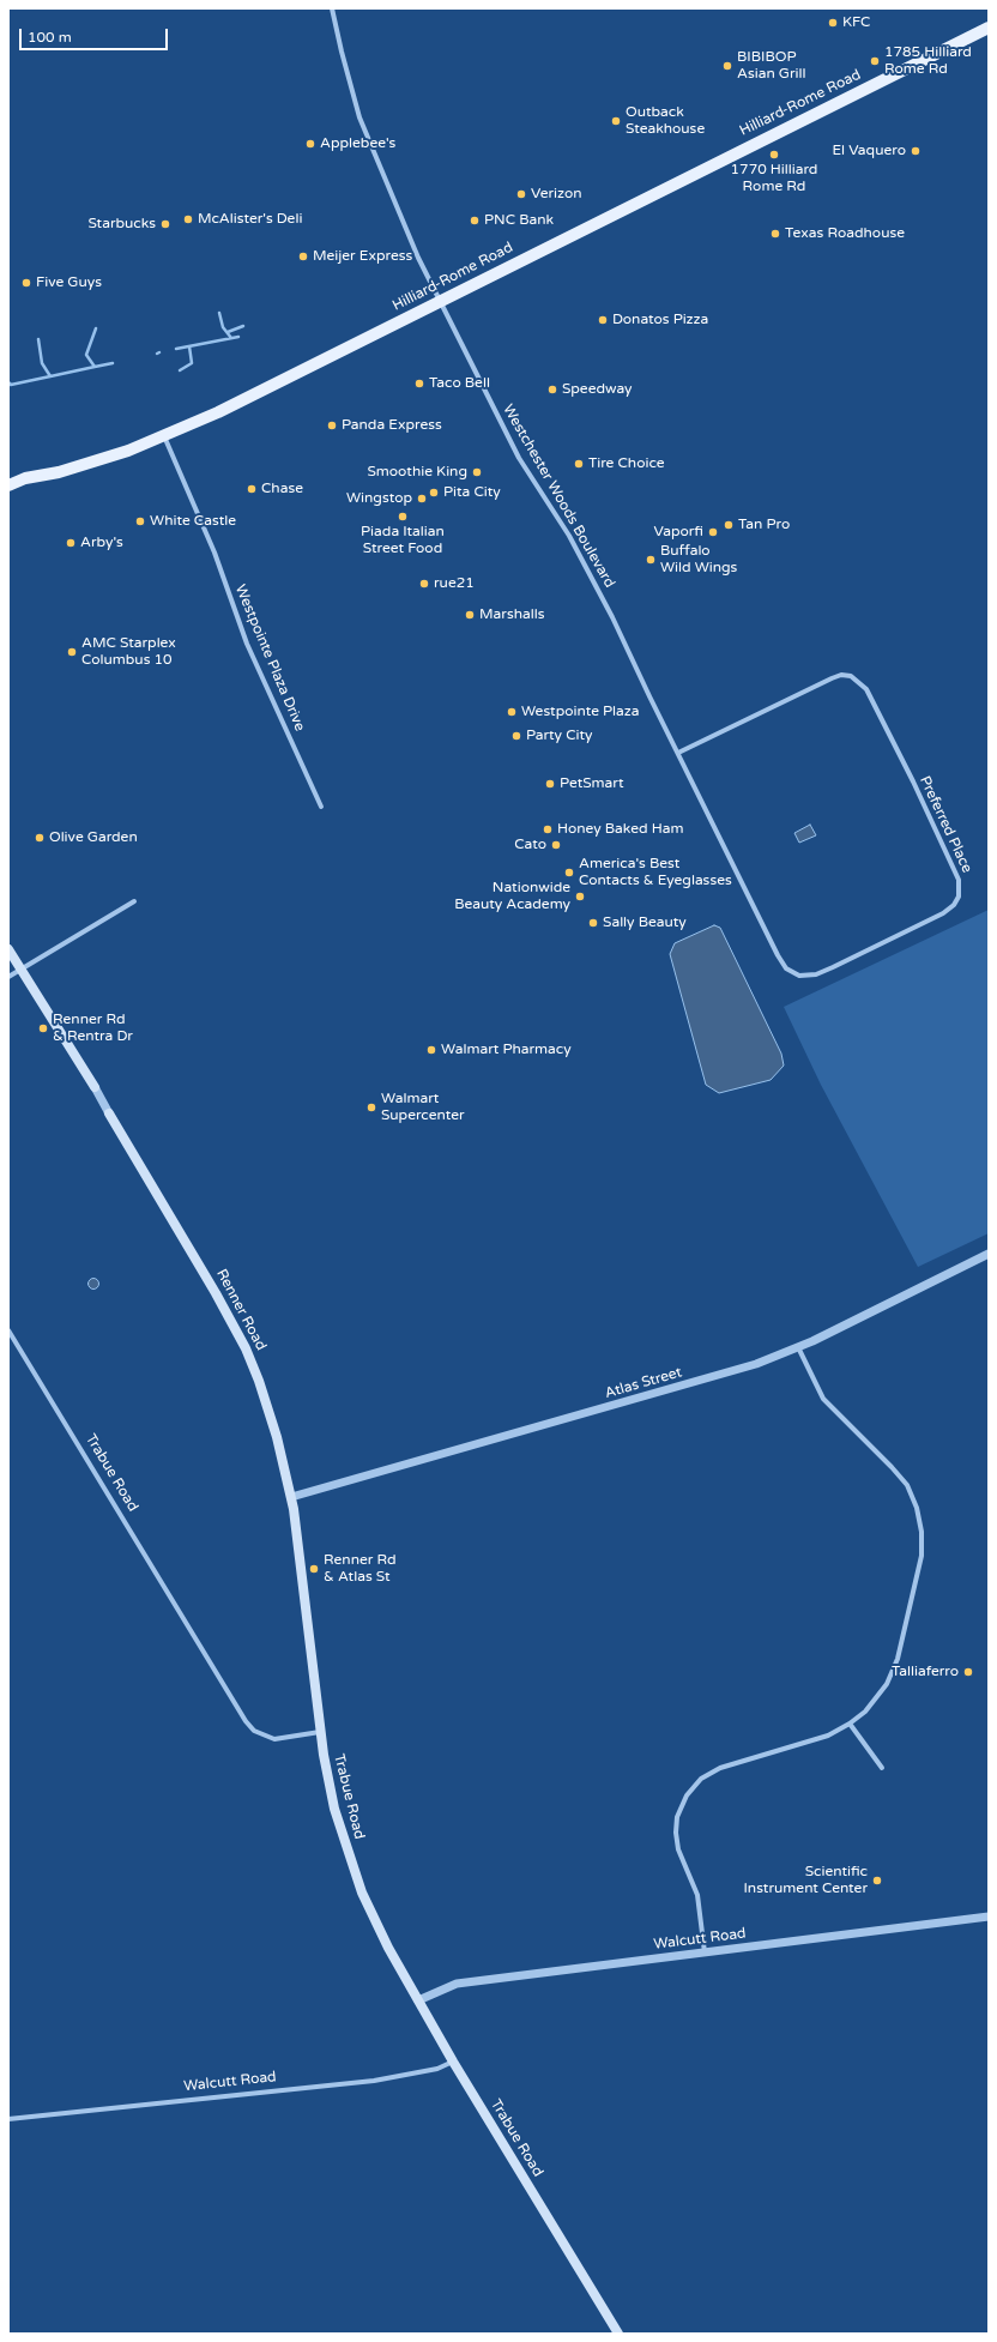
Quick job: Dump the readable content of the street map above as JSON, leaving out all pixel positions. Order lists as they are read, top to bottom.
{
  "streets": {
    "main road": ["Hilliard-Rome Road", "Renner Road", "Trabue Road"],
    "street": [
      "Westchester Woods Boulevard",
      "Westpointe Plaza Drive",
      "Preferred Place",
      "Atlas Street",
      "Walcutt Road"
    ]
  },
  "crossings": [
    ["Hilliard-Rome Road", "Westchester Woods Boulevard"],
    ["Hilliard-Rome Road", "Westpointe Plaza Drive"],
    ["Westchester Woods Boulevard", "Preferred Place"],
    ["Renner Road", "Atlas Street"],
    ["Renner Road", "Trabue Road"],
    ["Trabue Road", "Walcutt Road"]
  ],
  "places": [
    "KFC",
    "1785 Hilliard Rome Rd",
    "BIBIBOP Asian Grill",
    "Outback Steakhouse",
    "Applebee's",
    "El Vaquero",
    "1770 Hilliard Rome Rd",
    "Verizon",
    "McAlister's Deli",
    "PNC Bank",
    "Starbucks",
    "Texas Roadhouse",
    "Meijer Express",
    "Five Guys",
    "Donatos Pizza",
    "Taco Bell",
    "Speedway",
    "Panda Express",
    "Tire Choice",
    "Smoothie King",
    "Chase",
    "Pita City",
    "Wingstop",
    "Piada Italian Street Food",
    "White Castle",
    "Tan Pro",
    "Vaporfi",
    "Arby's",
    "Buffalo Wild Wings",
    "rue21",
    "Marshalls",
    "AMC Starplex Columbus 10",
    "Westpointe Plaza",
    "Party City",
    "PetSmart",
    "Honey Baked Ham",
    "Olive Garden",
    "Cato",
    "America's Best Contacts & Eyeglasses",
    "Nationwide Beauty Academy",
    "Sally Beauty",
    "Renner Rd & Rentra Dr",
    "Walmart Pharmacy",
    "Walmart Supercenter",
    "Renner Rd & Atlas St",
    "Talliaferro",
    "Scientific Instrument Center"
  ],
  "scale_bar": "100 m"
}
